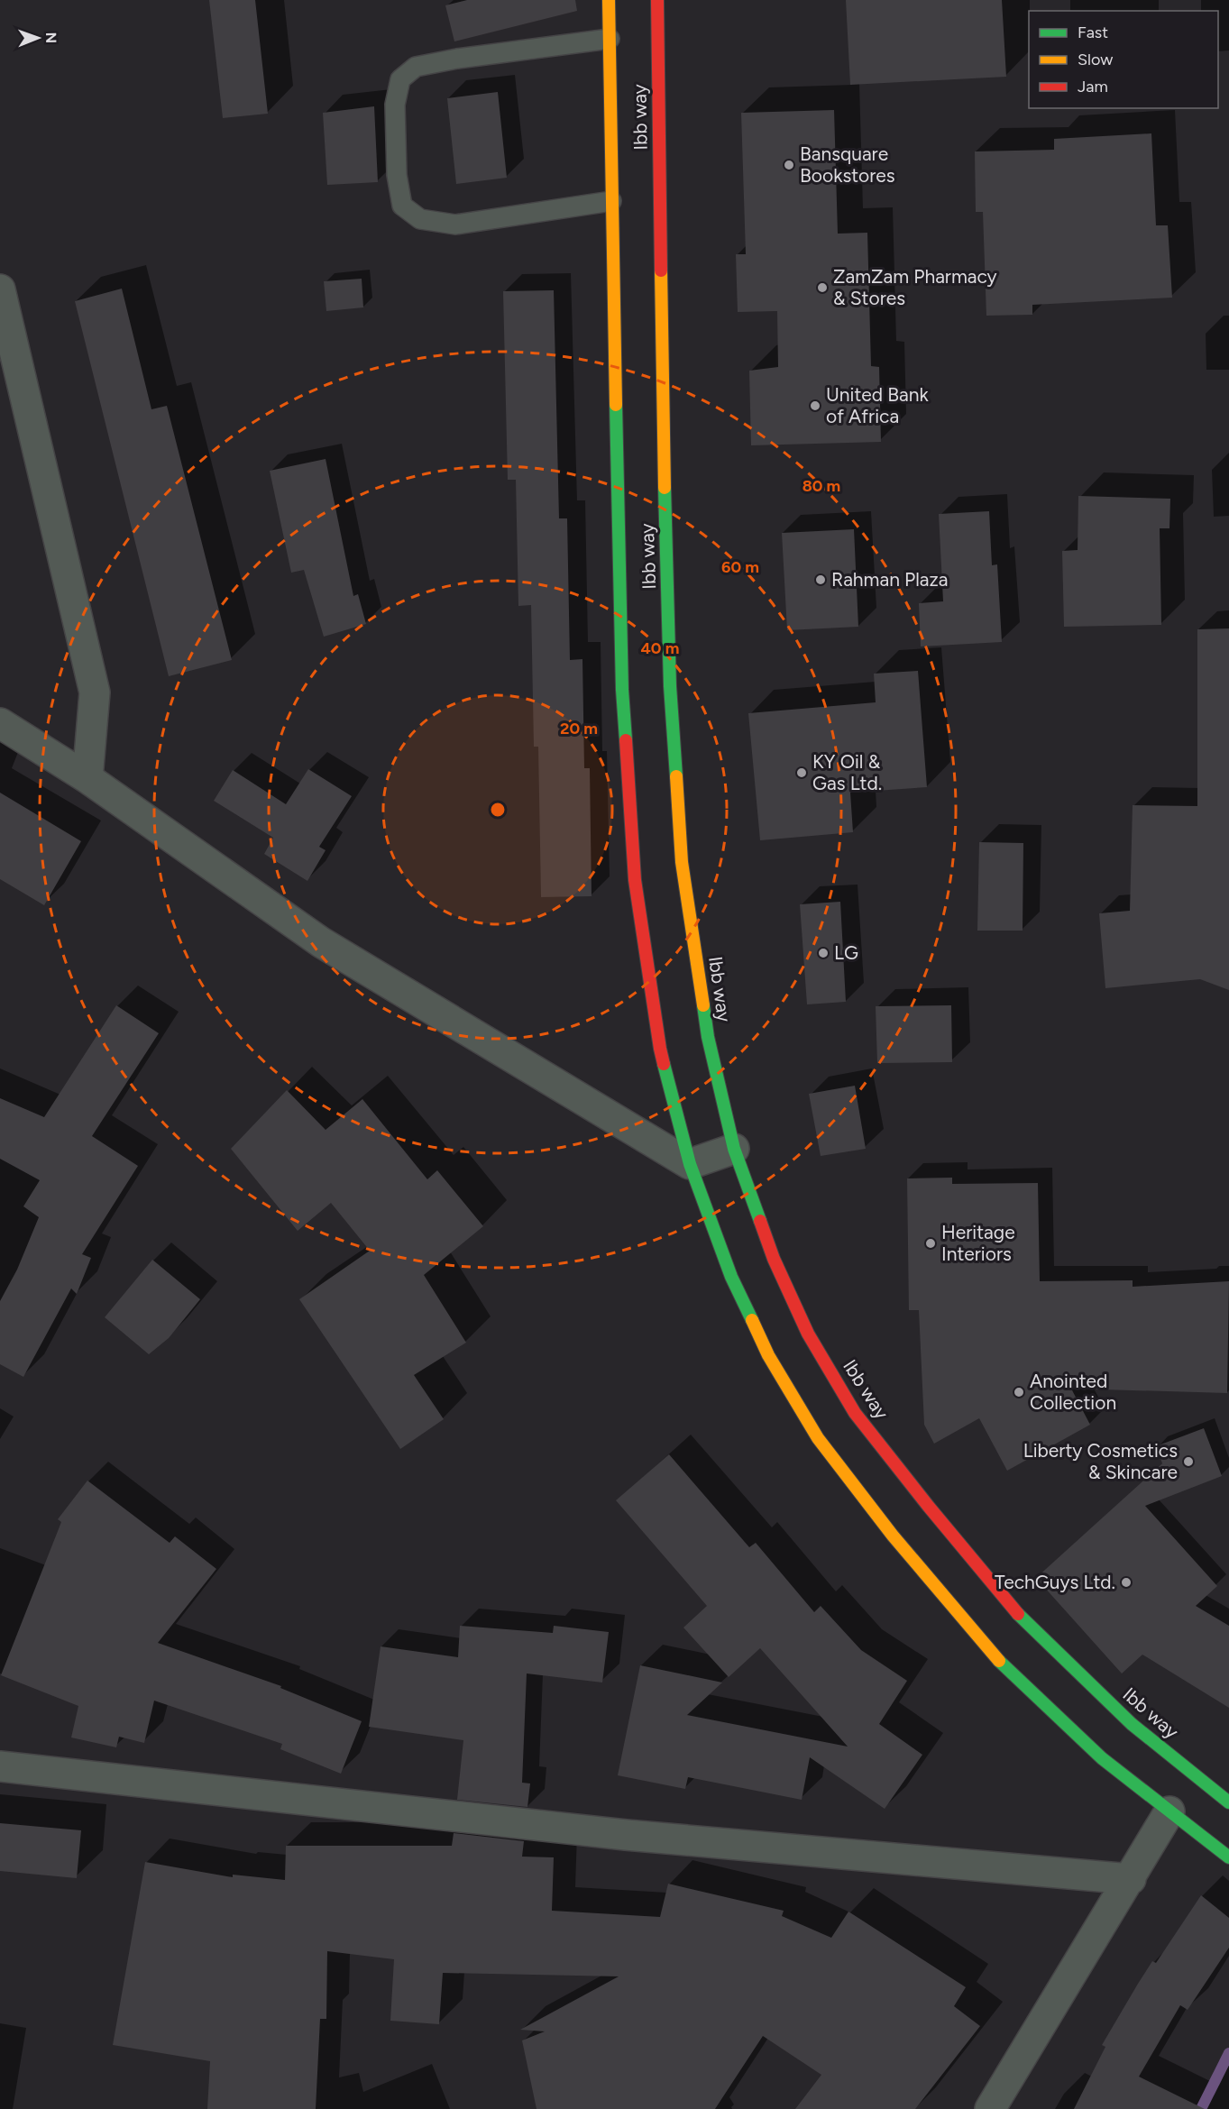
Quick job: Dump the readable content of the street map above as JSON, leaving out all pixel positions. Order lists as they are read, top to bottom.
{
  "streets": {
    "highway": ["Ibb way"]
  },
  "places": [
    "Bansquare Bookstores",
    "ZamZam Pharmacy & Stores",
    "United Bank of Africa",
    "Rahman Plaza",
    "KY Oil & Gas Ltd.",
    "LG",
    "Heritage Interiors",
    "Anointed Collection",
    "Liberty Cosmetics & Skincare",
    "TechGuys Ltd."
  ],
  "legend": ["Fast", "Slow", "Jam"],
  "north": "right",
  "rings": [
    "80 m",
    "60 m",
    "40 m",
    "20 m"
  ]
}
